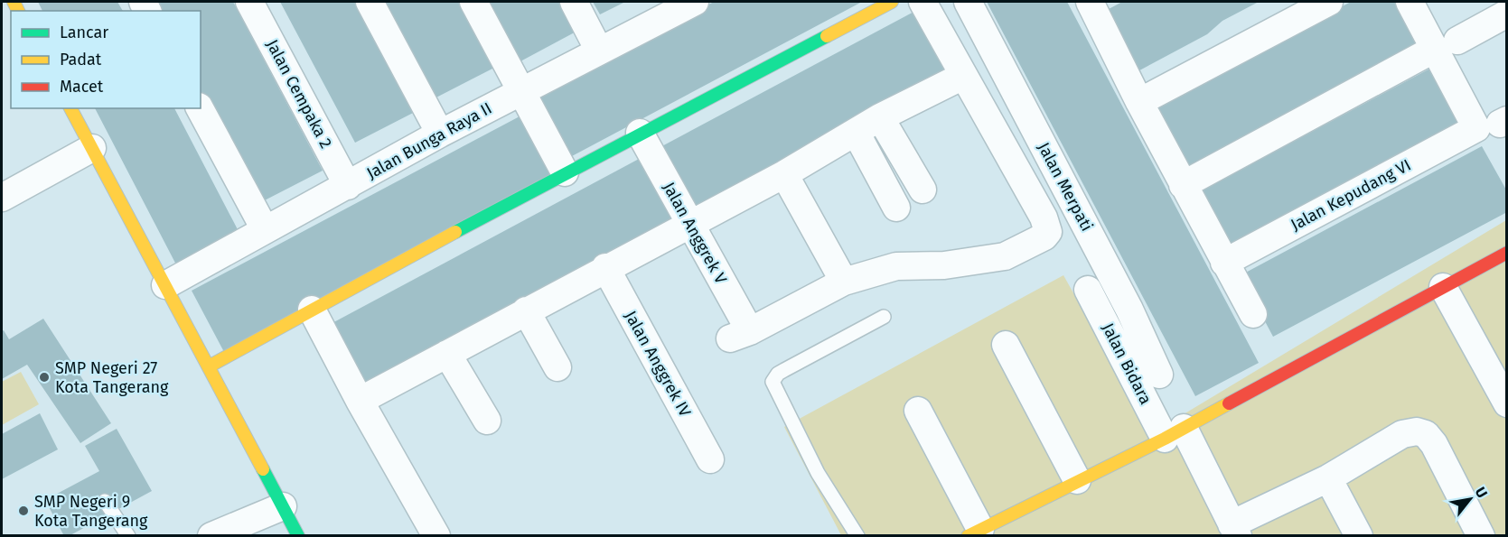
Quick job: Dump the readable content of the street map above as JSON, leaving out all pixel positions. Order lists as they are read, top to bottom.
{
  "streets": {
    "street": [
      "Jalan Cempaka 2",
      "Jalan Bunga Raya II",
      "Jalan Merpati",
      "Jalan Kepudang VI",
      "Jalan Anggrek V",
      "Jalan Anggrek IV",
      "Jalan Bidara"
    ]
  },
  "crossings": [
    ["Jalan Cempaka 2", "Jalan Bunga Raya II"]
  ],
  "places": ["SMP Negeri 27 Kota Tangerang", "SMP Negeri 9 Kota Tangerang"],
  "legend": ["Lancar", "Padat", "Macet"],
  "north": "top right"
}
